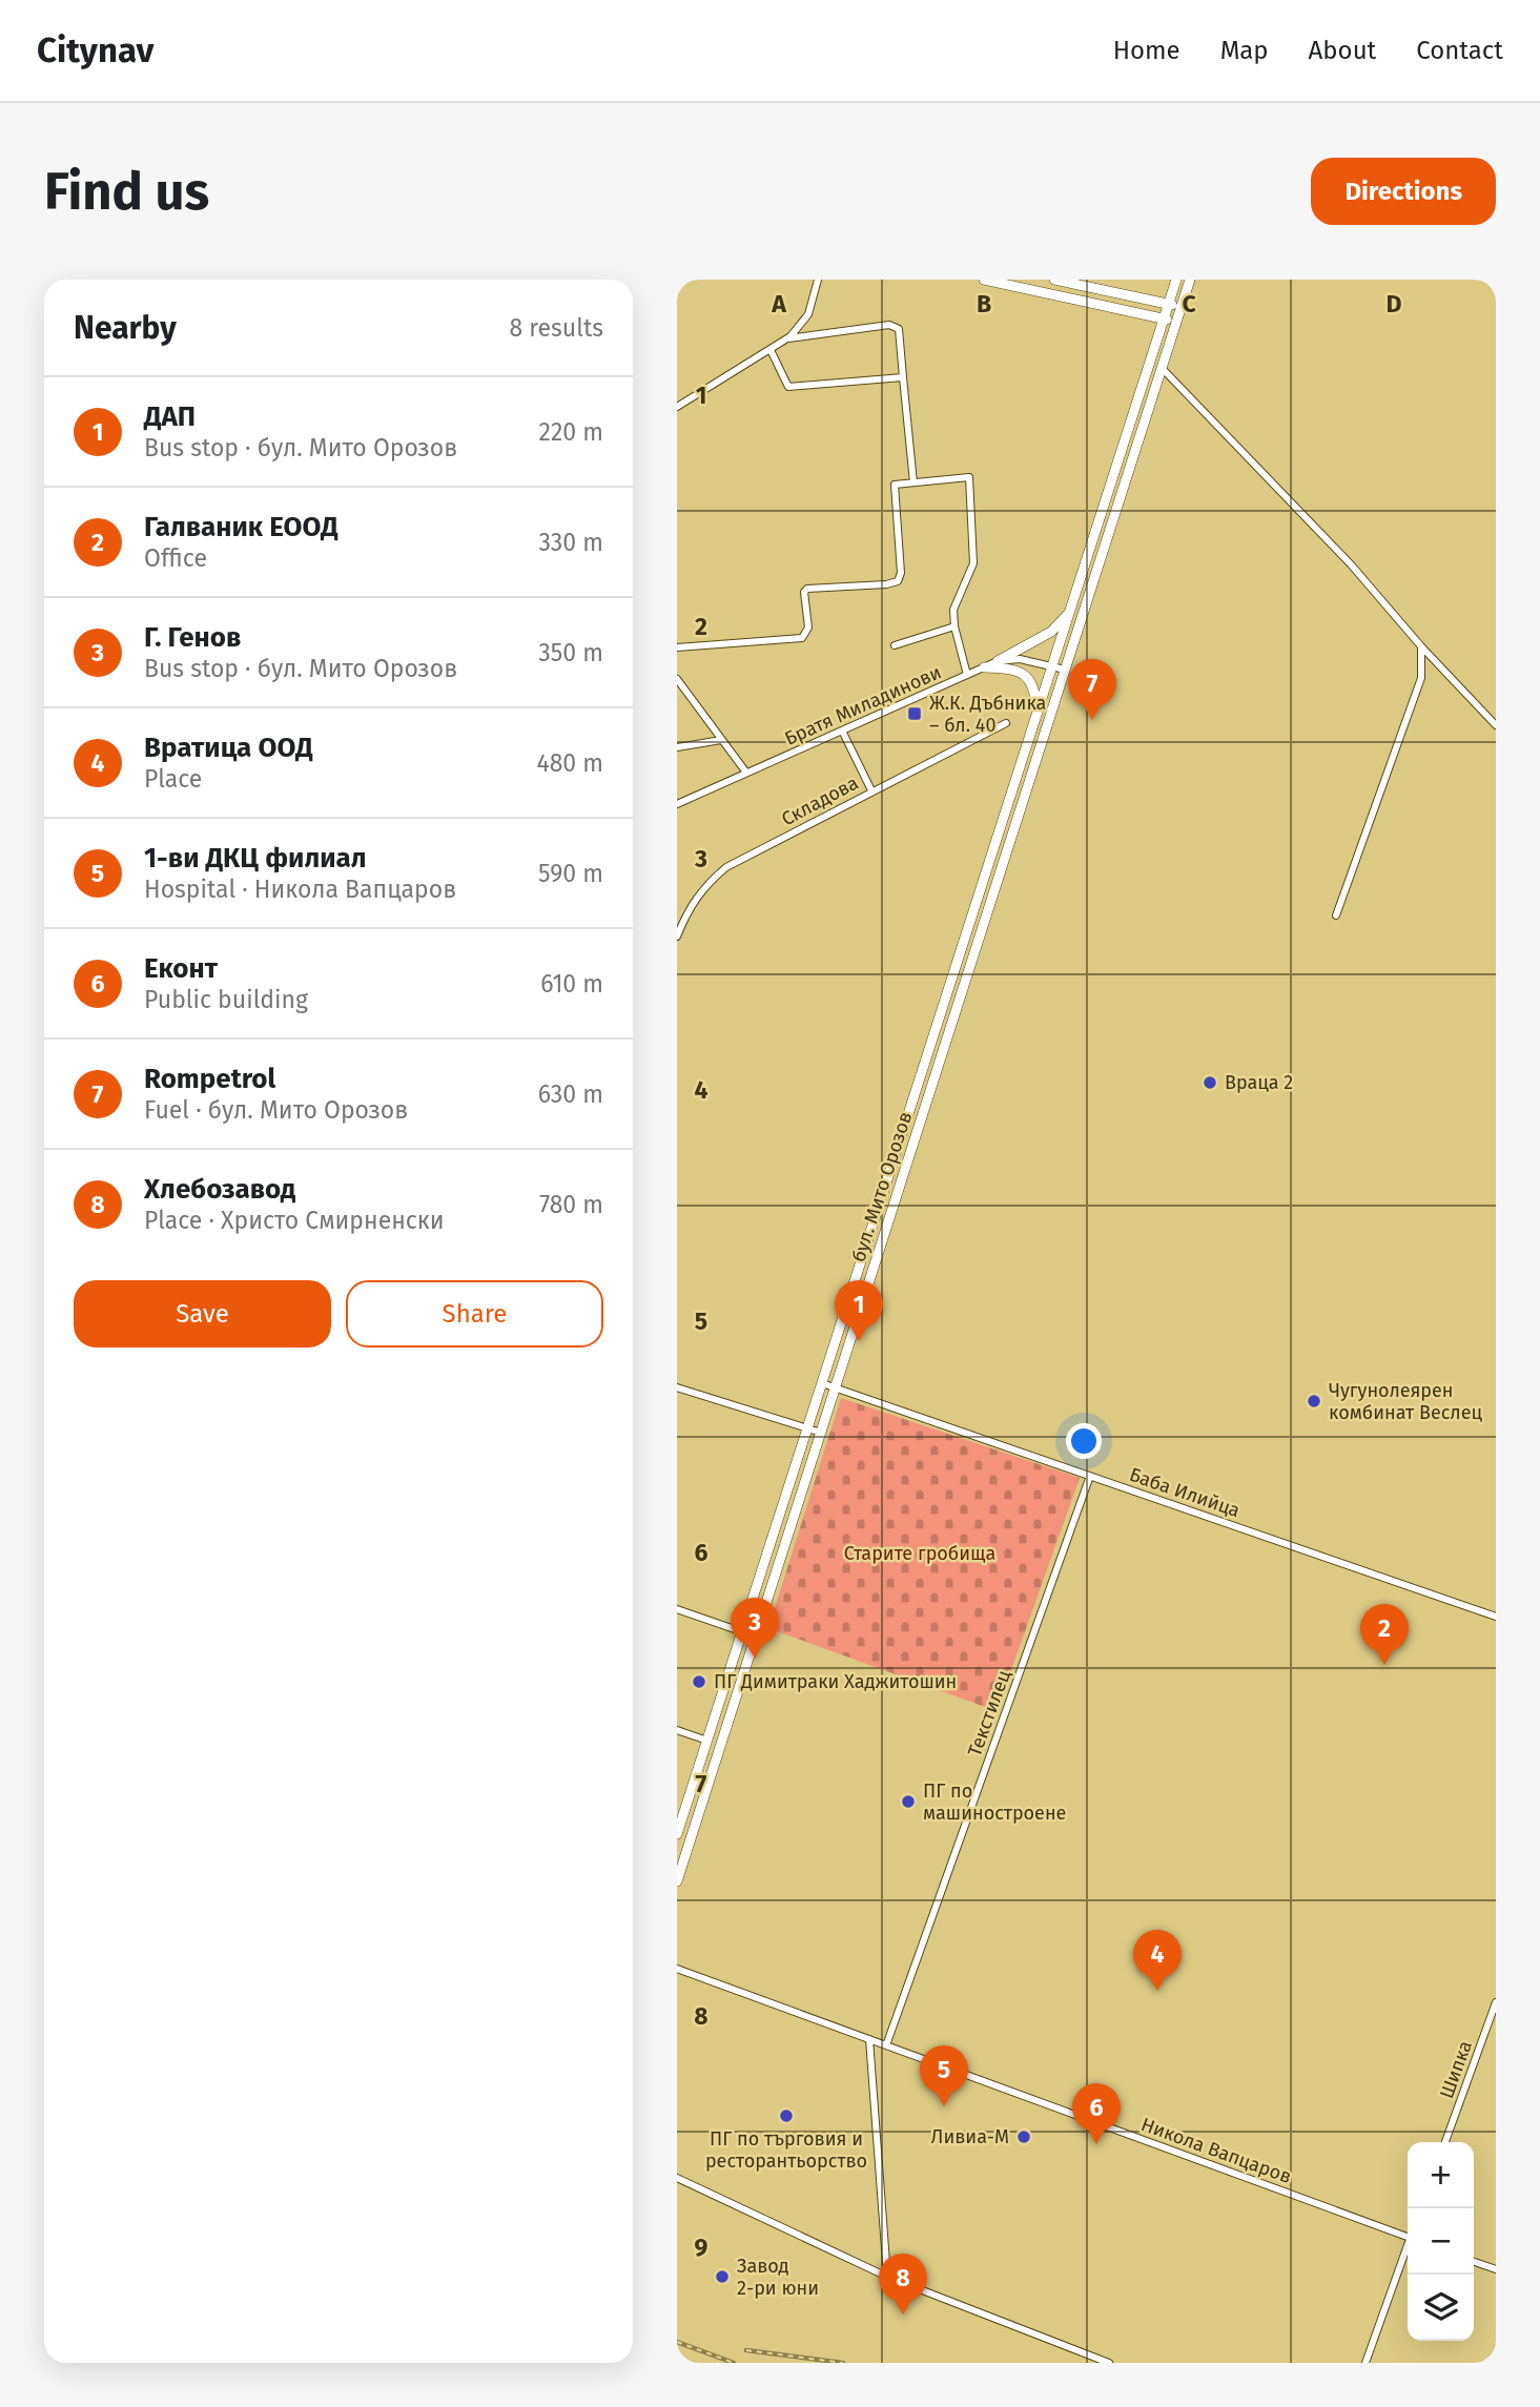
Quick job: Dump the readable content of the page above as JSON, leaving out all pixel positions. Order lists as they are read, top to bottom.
{
  "streets": {
    "main road": ["бул. Мито Орозов"],
    "street": [
      "Братя Миладинови",
      "Складова",
      "Баба Илийца",
      "Текстилец",
      "Шипка",
      "Никола Вапцаров"
    ]
  },
  "crossings": [
    ["Братя Миладинови", "бул. Мито Орозов"],
    ["бул. Мито Орозов", "Баба Илийца"],
    ["Баба Илийца", "Текстилец"],
    ["Текстилец", "Никола Вапцаров"]
  ],
  "parks": ["Старите гробища"],
  "places": {
    "transit": ["Ж.К. Дъбника – бл. 40"],
    "other": [
      "Враца 2",
      "Чугунолеярен комбинат Веслец",
      "ПГ Димитраки Хаджитошин",
      "ПГ по машиностроене",
      "ПГ по търговия и ресторантьорство",
      "Ливиа-М",
      "Завод 2-ри юни"
    ]
  },
  "page": {
    "header": "Citynav",
    "nav": [
      "Home",
      "Map",
      "About",
      "Contact"
    ],
    "buttons": [
      "Directions",
      ["Save", "Share"]
    ],
    "title": "Find us",
    "heading": ["Nearby", "8 results"],
    "list": [
      {
        "mark": "1",
        "name": "ДАП",
        "note": "Bus stop · бул. Мито Орозов",
        "value": "220 m"
      },
      {
        "mark": "2",
        "name": "Галваник ЕООД",
        "note": "Office",
        "value": "330 m"
      },
      {
        "mark": "3",
        "name": "Г. Генов",
        "note": "Bus stop · бул. Мито Орозов",
        "value": "350 m"
      },
      {
        "mark": "4",
        "name": "Вратица ООД",
        "note": "Place",
        "value": "480 m"
      },
      {
        "mark": "5",
        "name": "1-ви ДКЦ филиал",
        "note": "Hospital · Никола Вапцаров",
        "value": "590 m"
      },
      {
        "mark": "6",
        "name": "Еконт",
        "note": "Public building",
        "value": "610 m"
      },
      {
        "mark": "7",
        "name": "Rompetrol",
        "note": "Fuel · бул. Мито Орозов",
        "value": "630 m"
      },
      {
        "mark": "8",
        "name": "Хлебозавод",
        "note": "Place · Христо Смирненски",
        "value": "780 m"
      }
    ],
    "pins": [
      "7",
      "1",
      "3",
      "2",
      "4",
      "5",
      "6",
      "8"
    ],
    "map_buttons": ["+", "−"]
  },
  "grid": {
    "columns": [
      "A",
      "B",
      "C",
      "D"
    ],
    "rows": [
      "1",
      "2",
      "3",
      "4",
      "5",
      "6",
      "7",
      "8",
      "9"
    ]
  }
}
